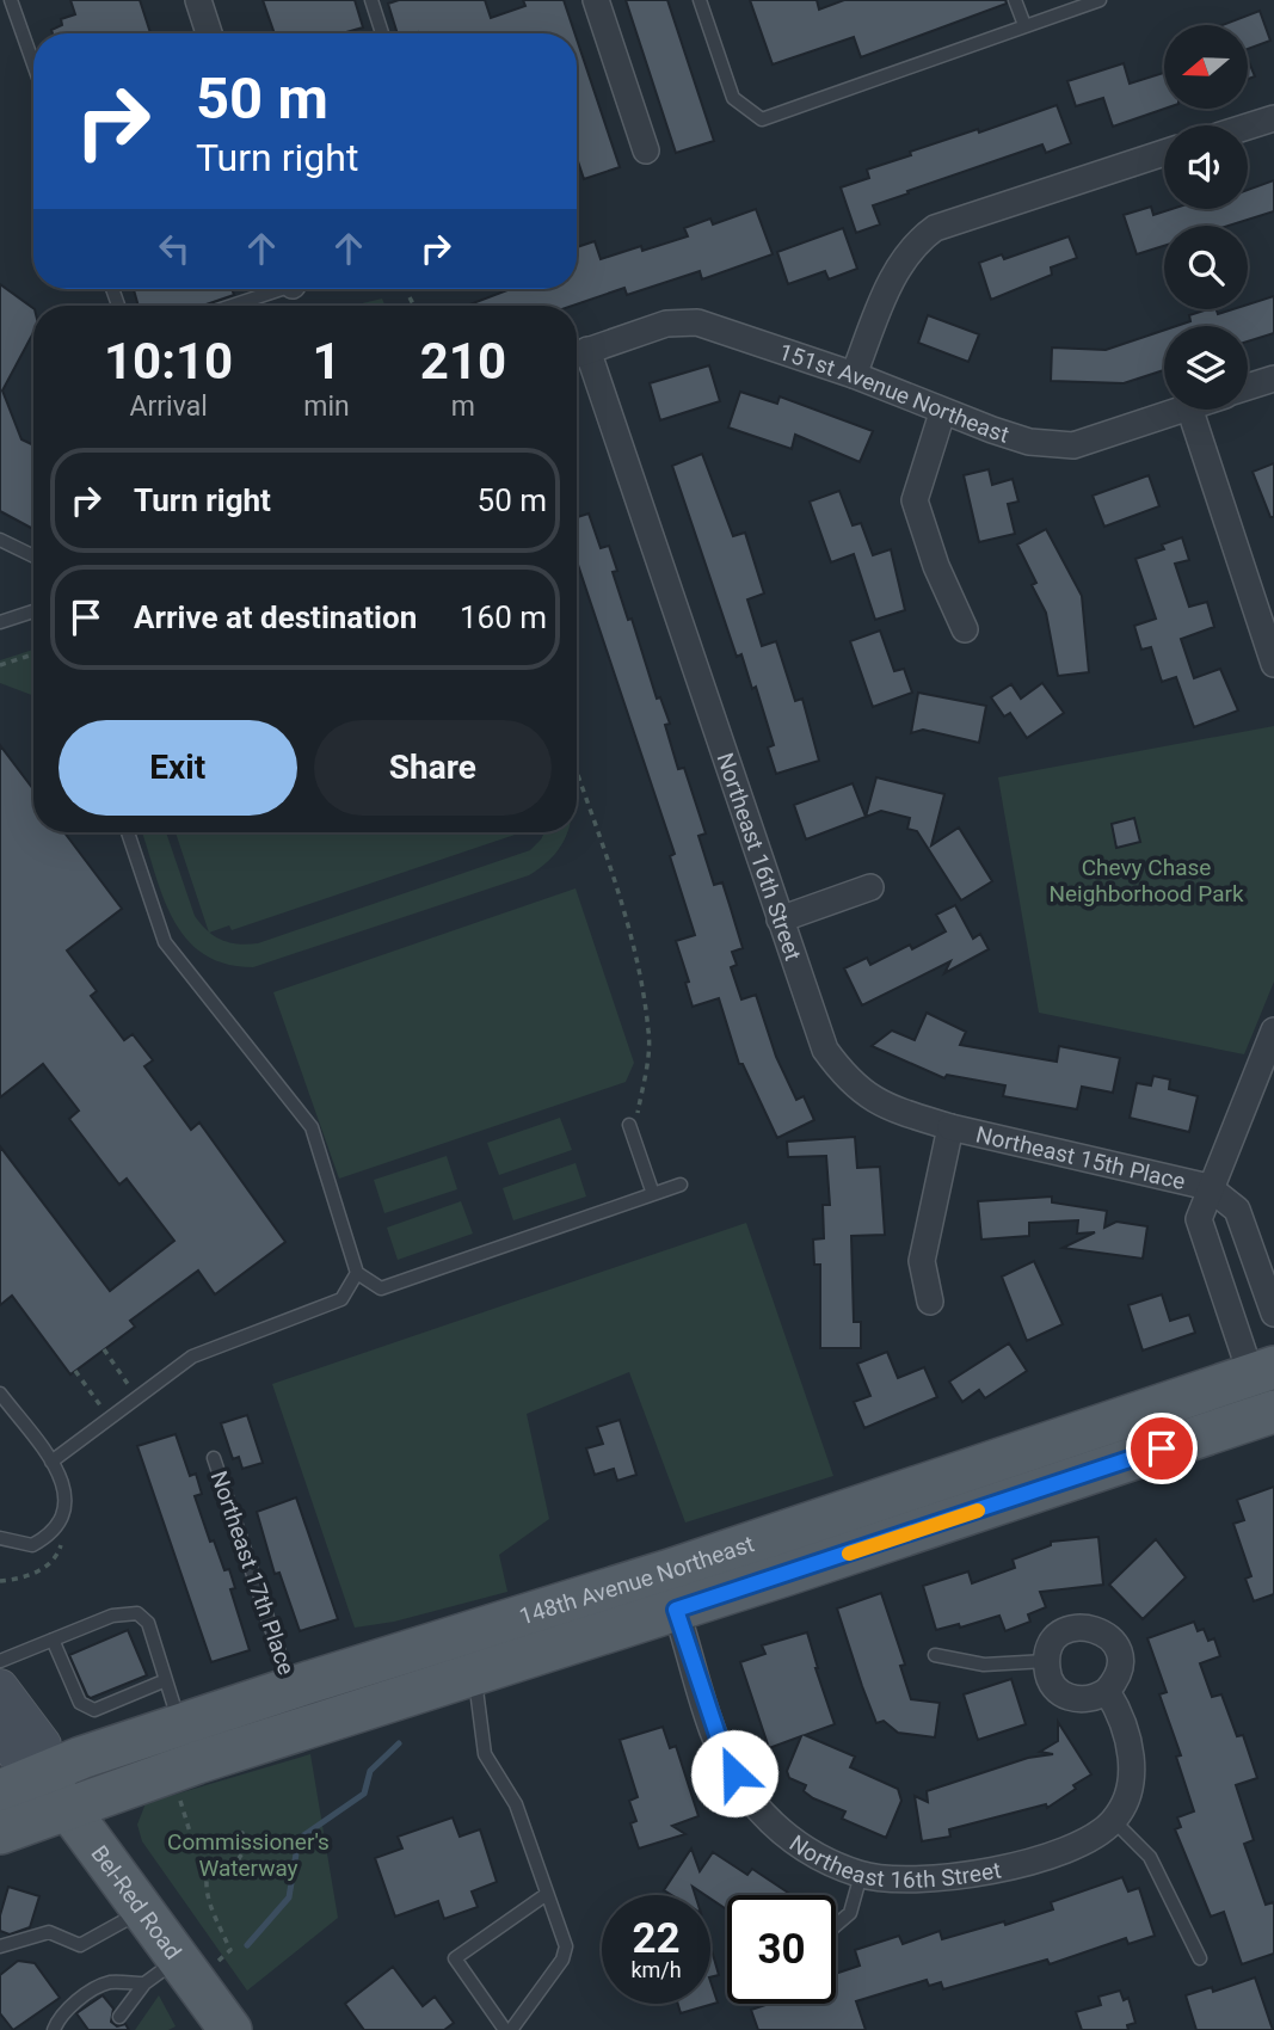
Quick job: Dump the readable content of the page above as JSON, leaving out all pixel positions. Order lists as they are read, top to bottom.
{
  "streets": {
    "main road": ["148th Avenue Northeast", "Bel-Red Road"],
    "street": ["151st Avenue Northeast", "Northeast 16th Street", "Northeast 15th Place"],
    "lane": ["Northeast 17th Place"]
  },
  "crossings": [
    ["151st Avenue Northeast", "Northeast 16th Street"],
    ["Northeast 16th Street", "Northeast 15th Place"],
    ["Northeast 16th Street", "148th Avenue Northeast"],
    ["Northeast 17th Place", "148th Avenue Northeast"],
    ["148th Avenue Northeast", "Bel-Red Road"]
  ],
  "parks": ["Chevy Chase Neighborhood Park", "Commissioner's Waterway"],
  "north": "left",
  "page": {
    "turn": ["50 m", "Turn right"],
    "eta": [
      "10:10",
      "Arrival",
      "1",
      "min",
      "210",
      "m"
    ],
    "list": [
      {
        "name": "Turn right",
        "value": "50 m"
      },
      {
        "name": "Arrive at destination",
        "value": "160 m"
      }
    ],
    "buttons": ["Exit", "Share"],
    "speed": "22 km/h",
    "limit": "30"
  }
}
